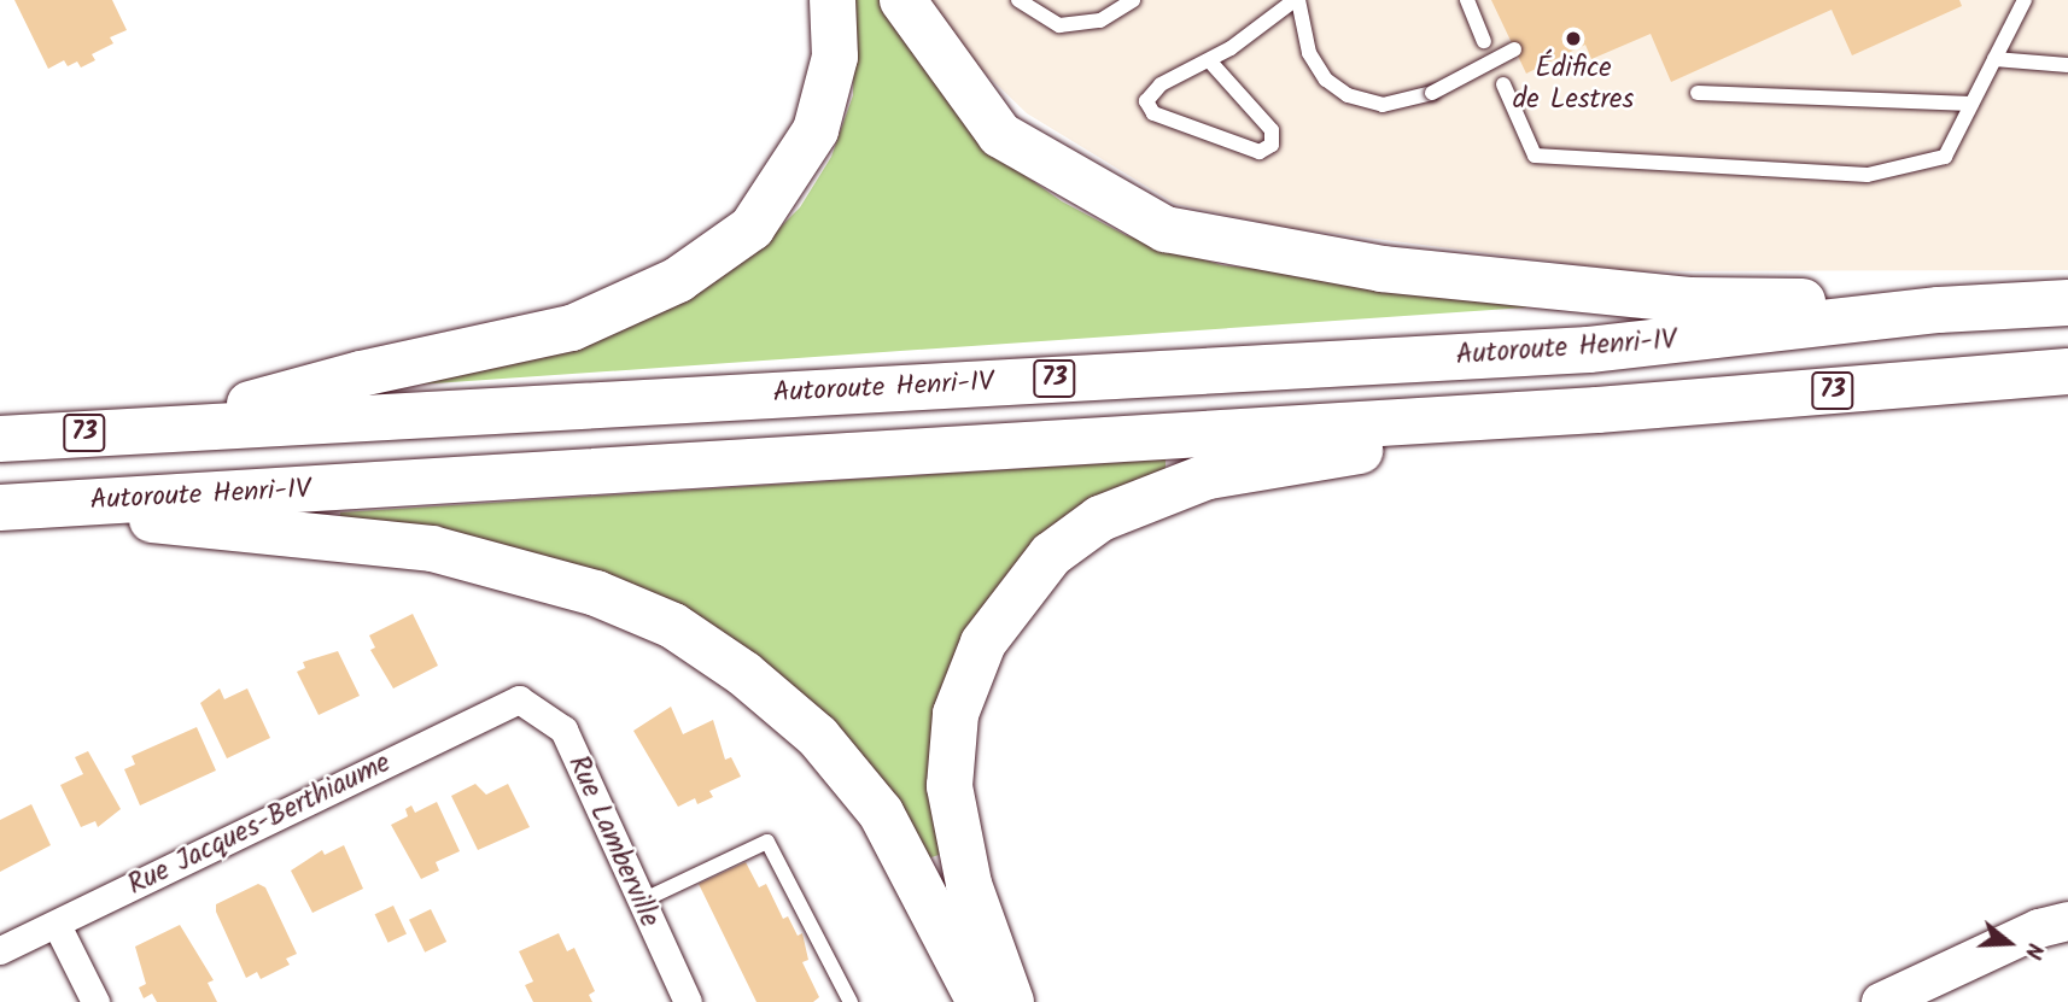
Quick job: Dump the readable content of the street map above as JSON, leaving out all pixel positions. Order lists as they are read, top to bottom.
{
  "streets": {
    "highway": ["Autoroute Henri-IV", "73"],
    "street": ["Rue Jacques-Berthiaume", "Rue Lamberville"]
  },
  "crossings": [
    ["Rue Jacques-Berthiaume", "Rue Lamberville"]
  ],
  "places": ["Édifice de Lestres"],
  "north": "right"
}
